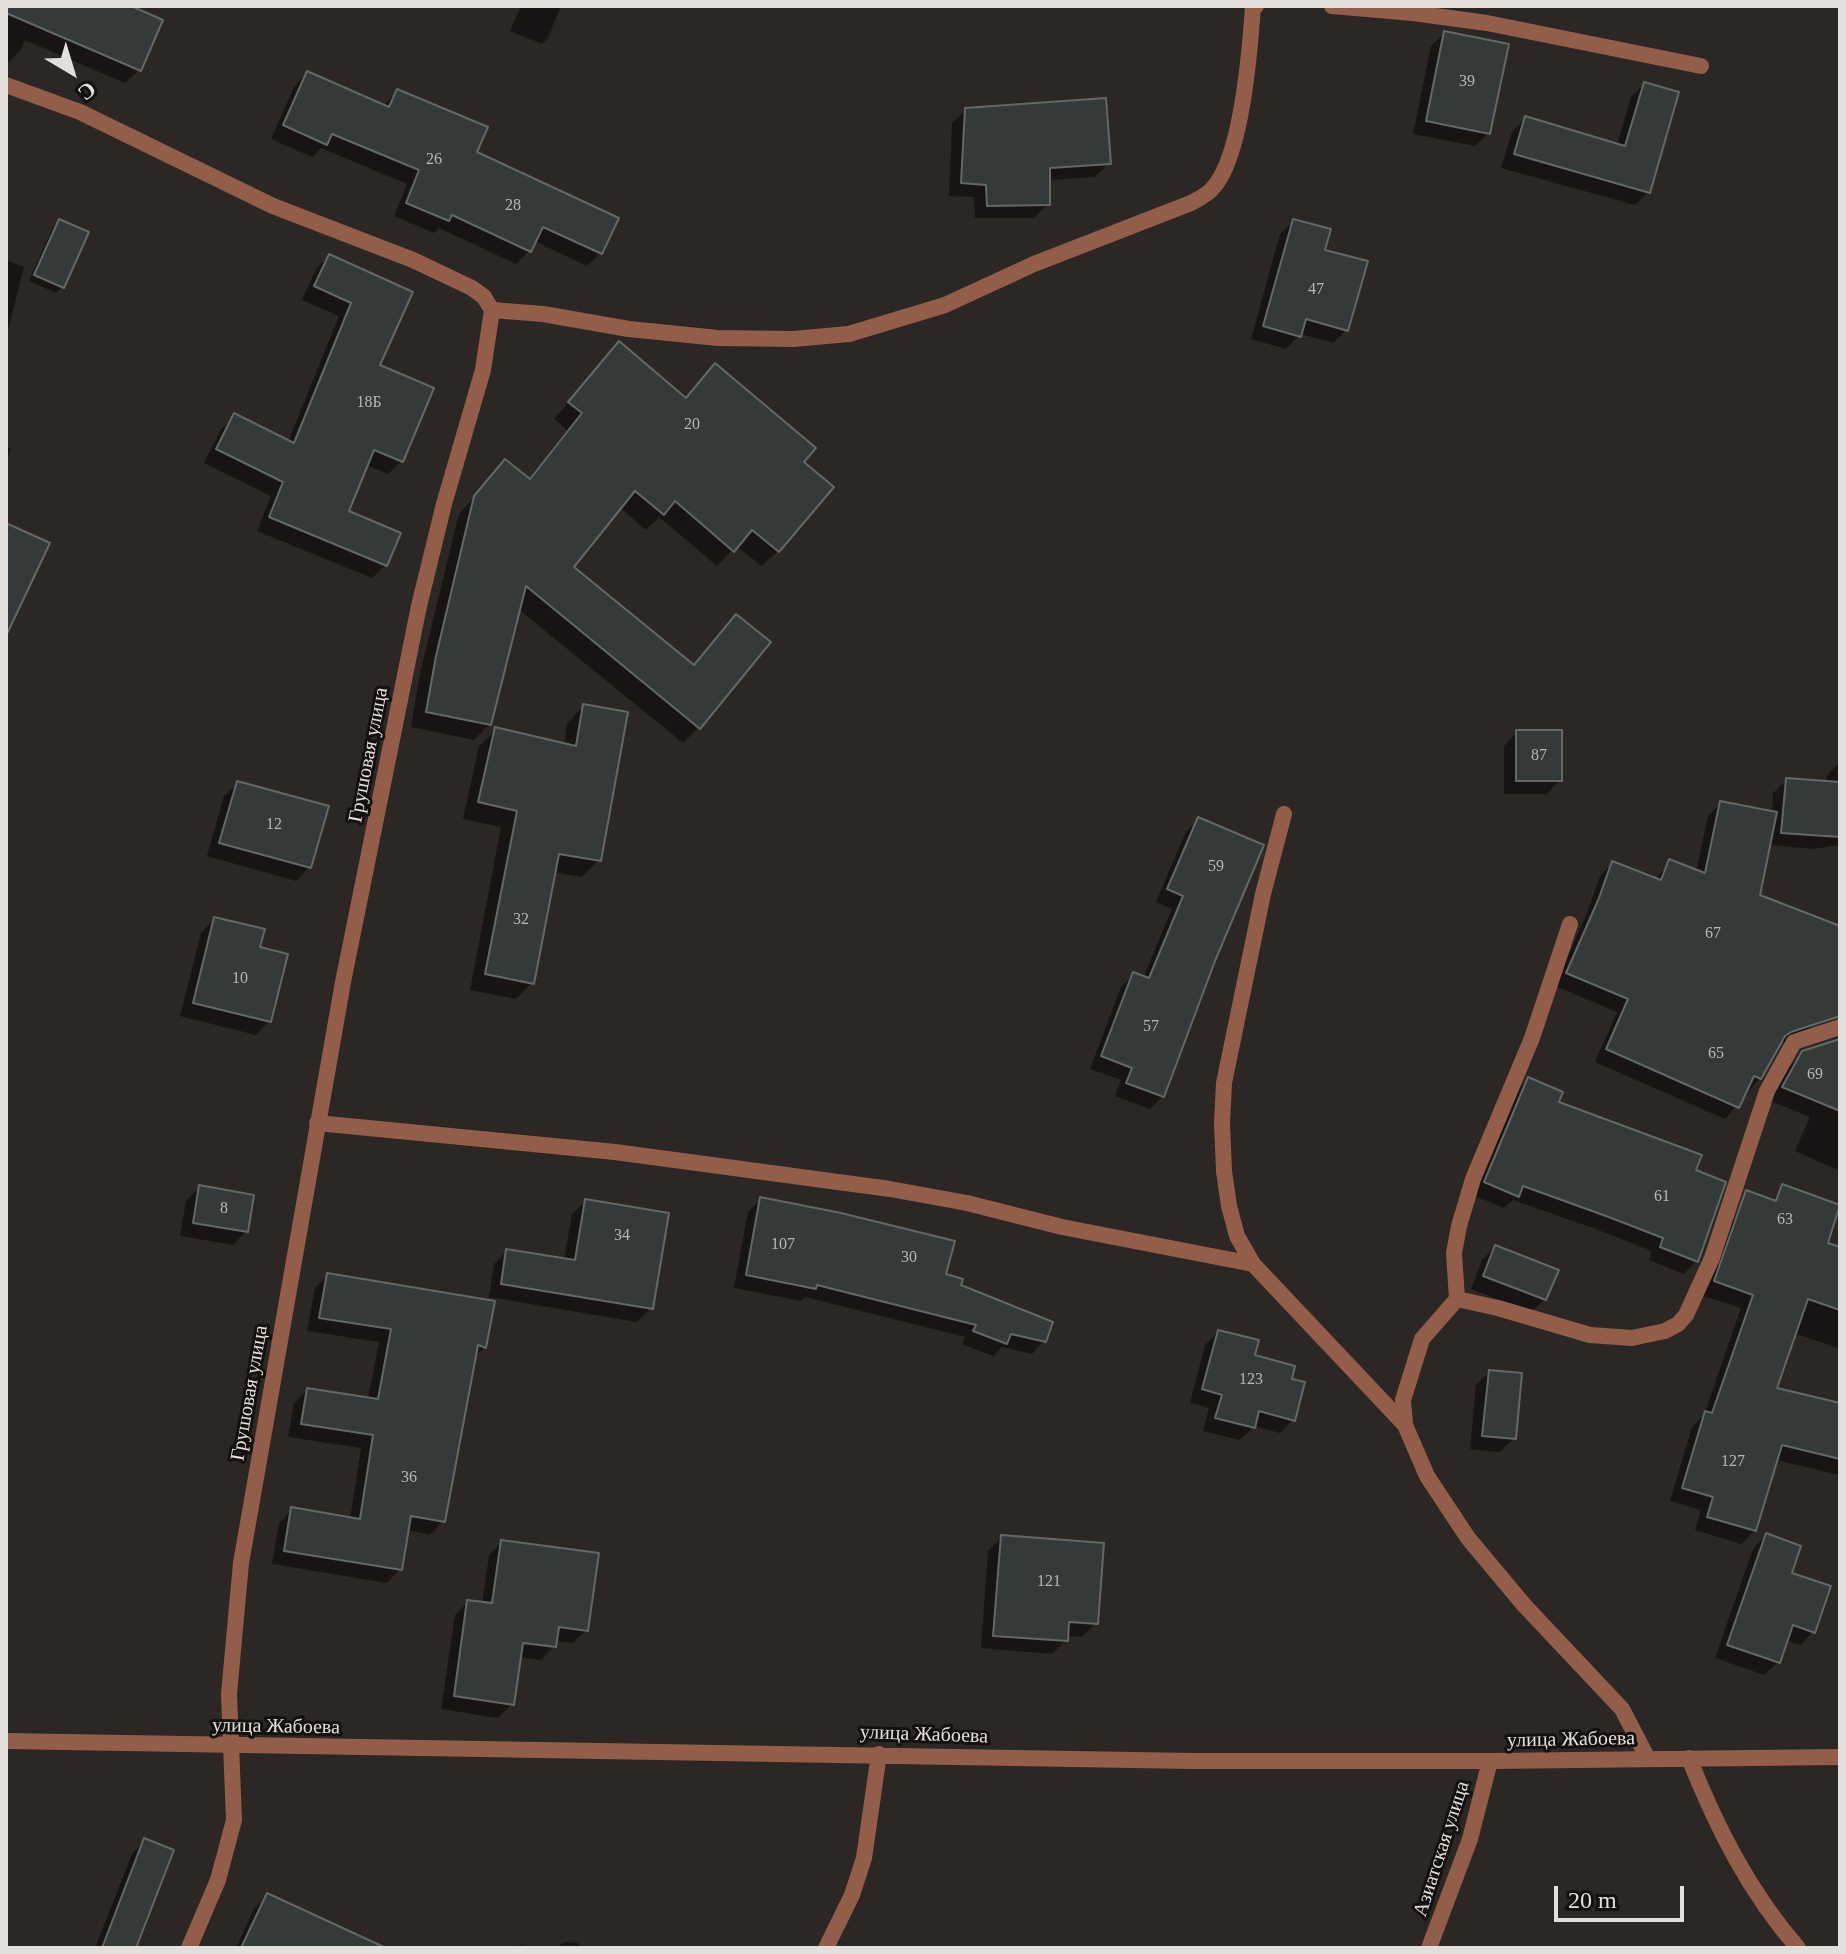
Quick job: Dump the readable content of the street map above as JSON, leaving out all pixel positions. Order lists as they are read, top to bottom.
{
  "streets": {
    "street": ["Грушовая улица", "улица Жабоева", "Азиатская улица"]
  },
  "crossings": [
    ["Грушовая улица", "улица Жабоева"],
    ["улица Жабоева", "Азиатская улица"]
  ],
  "house_numbers": [
    "39",
    "26",
    "28",
    "47",
    "18Б",
    "20",
    "87",
    "12",
    "59",
    "32",
    "67",
    "10",
    "57",
    "65",
    "69",
    "61",
    "8",
    "63",
    "34",
    "107",
    "30",
    "123",
    "127",
    "36",
    "121"
  ],
  "scale_bar": "20 m",
  "north": "bottom right"
}
